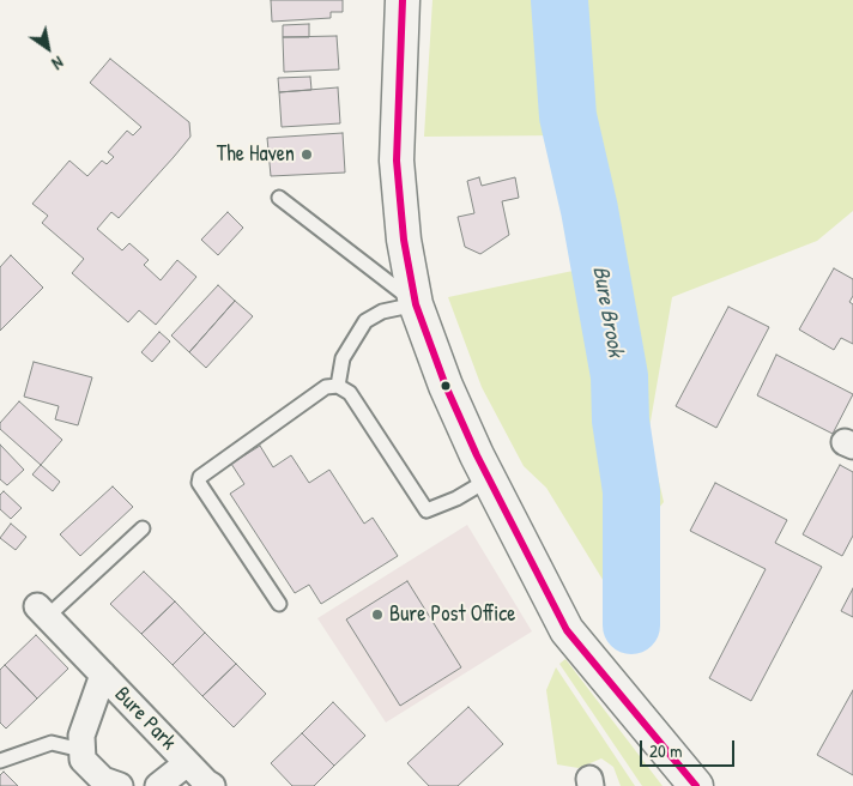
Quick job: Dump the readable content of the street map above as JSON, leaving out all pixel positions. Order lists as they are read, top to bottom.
{
  "streets": {
    "street": ["Bure Park"]
  },
  "water": ["Bure Brook"],
  "places": ["The Haven", "Bure Post Office"],
  "scale_bar": "20 m",
  "north": "bottom right"
}
